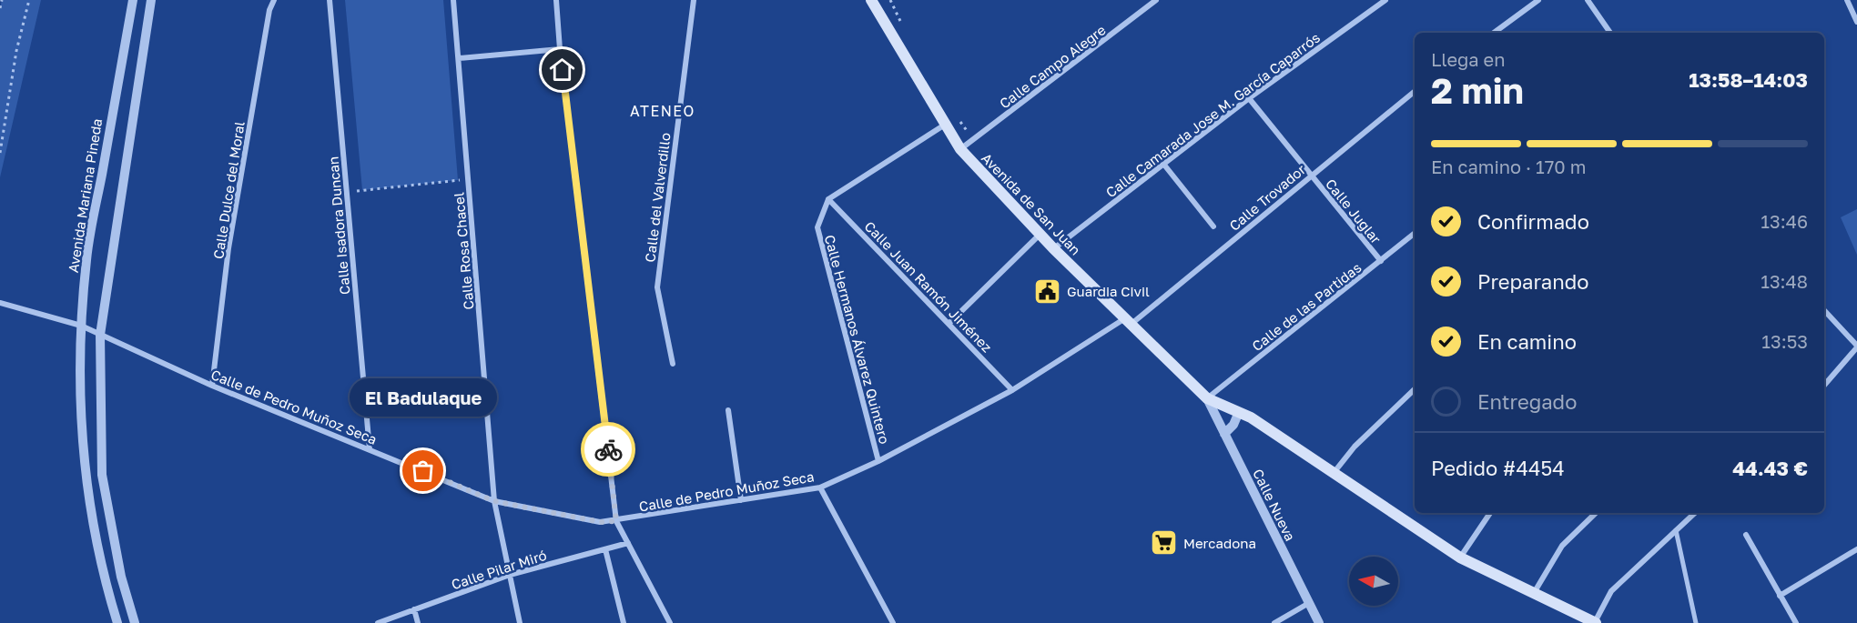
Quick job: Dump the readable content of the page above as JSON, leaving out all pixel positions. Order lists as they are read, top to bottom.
{
  "streets": {
    "main road": ["Avenida de San Juan"],
    "street": [
      "Calle Campo Alegre",
      "Calle Camarada Jose M. García Caparrós",
      "Calle Dulce del Moral",
      "Avenida Mariana Pineda",
      "Calle del Valverdillo",
      "Calle Trovador",
      "Calle Juglar",
      "Calle Isadora Duncan",
      "Calle Rosa Chacel",
      "Calle Juan Ramón Jiménez",
      "Calle de las Partidas",
      "Calle Hermanos Álvarez Quintero",
      "Calle de Pedro Muñoz Seca",
      "Calle Nueva",
      "Calle Pilar Miró"
    ]
  },
  "crossings": [
    ["Calle Campo Alegre", "Avenida de San Juan"],
    ["Calle Camarada Jose M. García Caparrós", "Avenida de San Juan"],
    ["Calle Camarada Jose M. García Caparrós", "Calle Juglar"],
    ["Calle Dulce del Moral", "Calle de Pedro Muñoz Seca"],
    ["Avenida Mariana Pineda", "Calle de Pedro Muñoz Seca"],
    ["Calle Trovador", "Avenida de San Juan"],
    ["Calle Trovador", "Calle Juglar"],
    ["Calle Trovador", "Calle de Pedro Muñoz Seca"],
    ["Avenida de San Juan", "Calle de las Partidas"],
    ["Avenida de San Juan", "Calle de Pedro Muñoz Seca"],
    ["Avenida de San Juan", "Calle Nueva"],
    ["Calle Juglar", "Calle de las Partidas"],
    ["Calle Isadora Duncan", "Calle de Pedro Muñoz Seca"],
    ["Calle Rosa Chacel", "Calle de Pedro Muñoz Seca"],
    ["Calle Rosa Chacel", "Calle Pilar Miró"],
    ["Calle Juan Ramón Jiménez", "Calle Hermanos Álvarez Quintero"],
    ["Calle Juan Ramón Jiménez", "Calle de Pedro Muñoz Seca"],
    ["Calle de las Partidas", "Calle Nueva"],
    ["Calle Hermanos Álvarez Quintero", "Calle de Pedro Muñoz Seca"]
  ],
  "districts": ["ATENEO"],
  "places": {
    "public building": ["Guardia Civil"],
    "other": ["El Badulaque"],
    "supermarket": ["Mercadona"]
  },
  "north": "left",
  "page": {
    "heading": ["2 min", "Llega en", "13:58–14:03"],
    "panel": ["Pedido #4454", "44.43 €"],
    "bar": "En camino · 170 m",
    "list": [
      ["Confirmado", "13:46"],
      ["Preparando", "13:48"],
      ["En camino", "13:53"],
      "Entregado"
    ],
    "bubble": "El Badulaque"
  }
}
